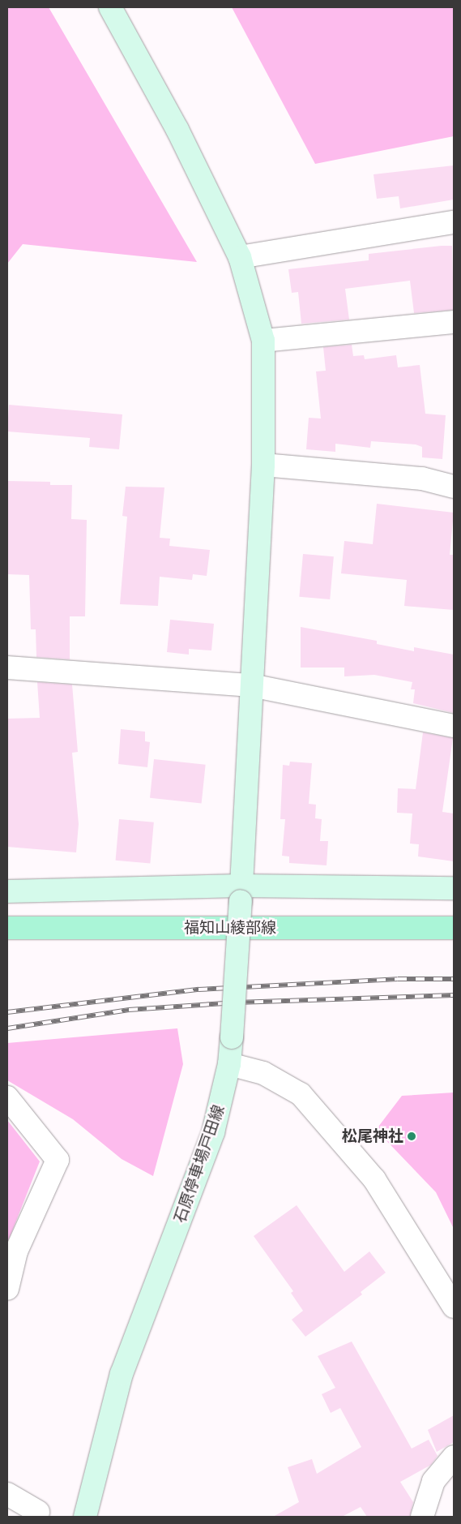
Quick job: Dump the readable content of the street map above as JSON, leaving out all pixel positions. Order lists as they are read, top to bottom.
{
  "streets": {
    "main road": ["福知山綾部線", "石原停車場戸田線"]
  },
  "places": ["松尾神社"]
}
